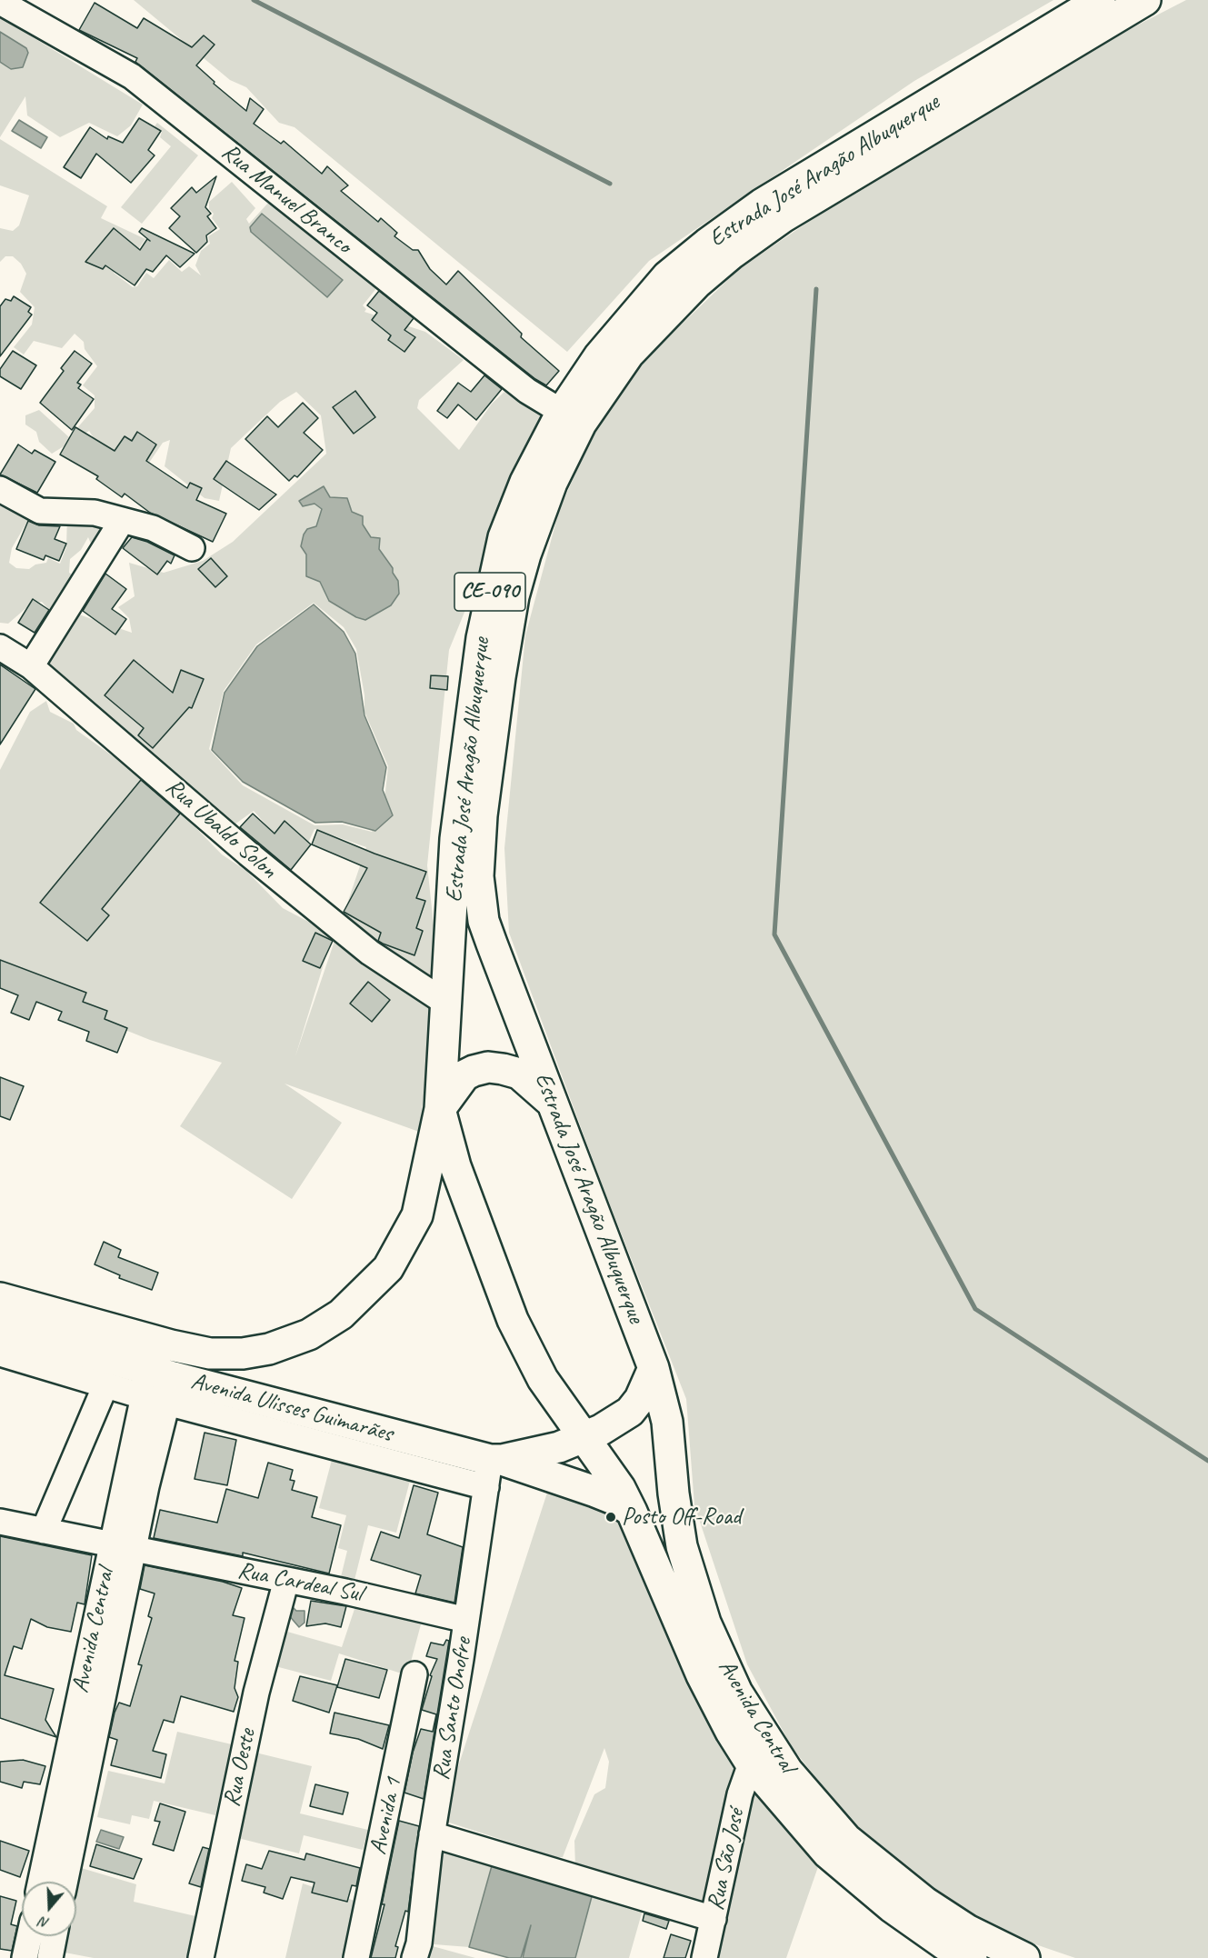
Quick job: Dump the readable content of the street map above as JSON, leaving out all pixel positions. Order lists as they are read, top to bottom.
{
  "streets": {
    "main road": [
      "Estrada José Aragão Albuquerque",
      "CE-090",
      "Avenida Ulisses Guimarães",
      "Avenida Central"
    ],
    "street": [
      "Rua Manuel Branco",
      "Rua Ubaldo Solon",
      "Rua Cardeal Sul",
      "Rua Santo Onofre",
      "Rua Oeste",
      "Avenida 1",
      "Rua São José"
    ]
  },
  "crossings": [
    ["Estrada José Aragão Albuquerque", "Rua Manuel Branco"],
    ["Estrada José Aragão Albuquerque", "Rua Ubaldo Solon"],
    ["Estrada José Aragão Albuquerque", "Avenida Ulisses Guimarães"],
    ["Estrada José Aragão Albuquerque", "Avenida Central"],
    ["Avenida Ulisses Guimarães", "Avenida Central"],
    ["Avenida Ulisses Guimarães", "Rua Santo Onofre"],
    ["Rua Cardeal Sul", "Avenida Central"],
    ["Rua Cardeal Sul", "Rua Santo Onofre"],
    ["Rua Cardeal Sul", "Rua Oeste"],
    ["Avenida Central", "Rua São José"]
  ],
  "places": ["Posto Off-Road"],
  "north": "bottom"
}
